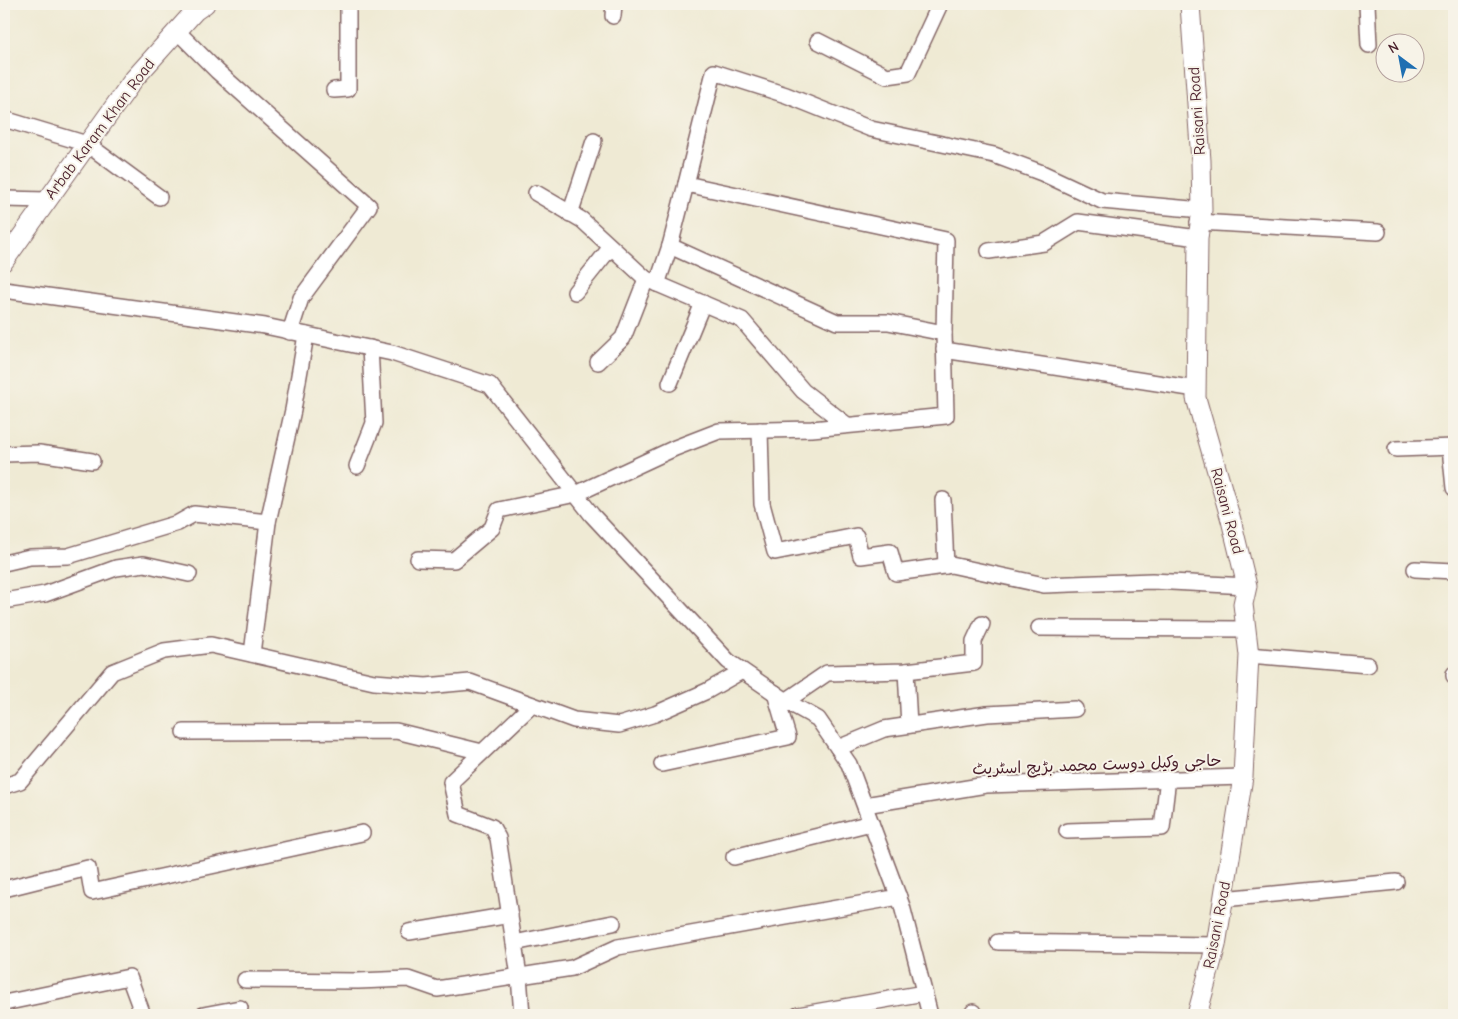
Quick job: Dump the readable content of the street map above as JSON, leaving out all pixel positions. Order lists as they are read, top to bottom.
{
  "streets": {
    "main road": ["Raisani Road", "Arbab Karam Khan Road"],
    "street": ["حاجی وکیل دوست محمد بڑیچ اسٹریٹ"]
  },
  "crossings": [
    ["Raisani Road", "حاجی وکیل دوست محمد بڑیچ اسٹریٹ"]
  ],
  "north": "top left"
}
